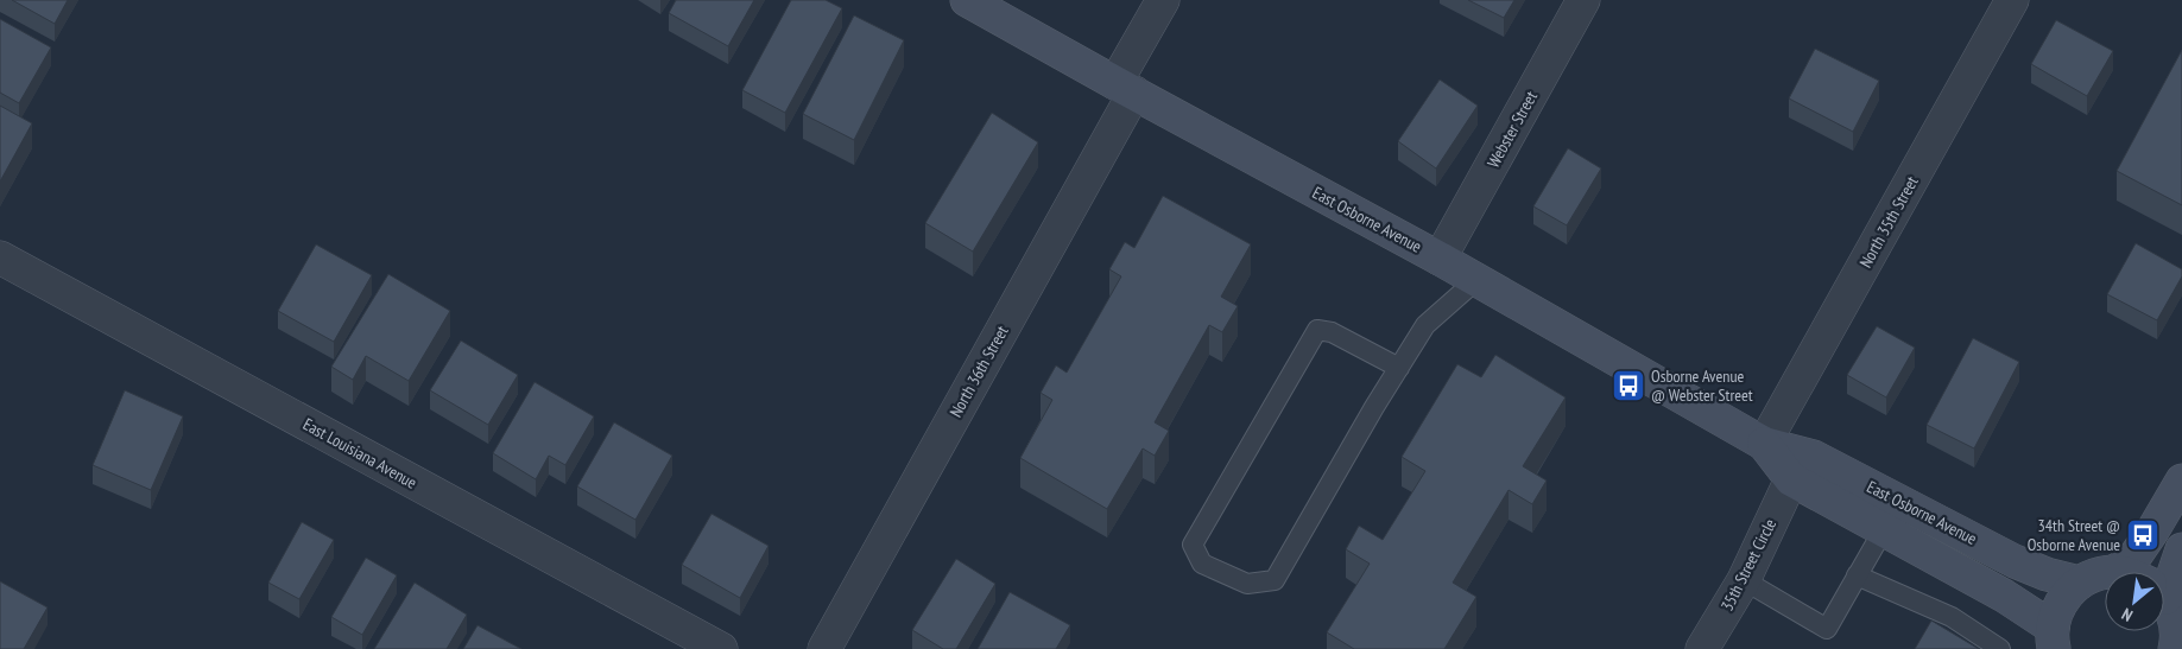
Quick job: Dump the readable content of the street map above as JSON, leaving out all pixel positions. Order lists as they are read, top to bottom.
{
  "streets": {
    "street": [
      "Webster Street",
      "East Osborne Avenue",
      "North 35th Street",
      "North 36th Street",
      "East Louisiana Avenue",
      "35th Street Circle"
    ]
  },
  "crossings": [
    ["Webster Street", "East Osborne Avenue"],
    ["East Osborne Avenue", "North 35th Street"],
    ["East Osborne Avenue", "North 36th Street"],
    ["East Osborne Avenue", "35th Street Circle"]
  ],
  "places": {
    "bus stop": ["Osborne Avenue @ Webster Street", "34th Street @ Osborne Avenue"]
  },
  "north": "bottom left"
}
